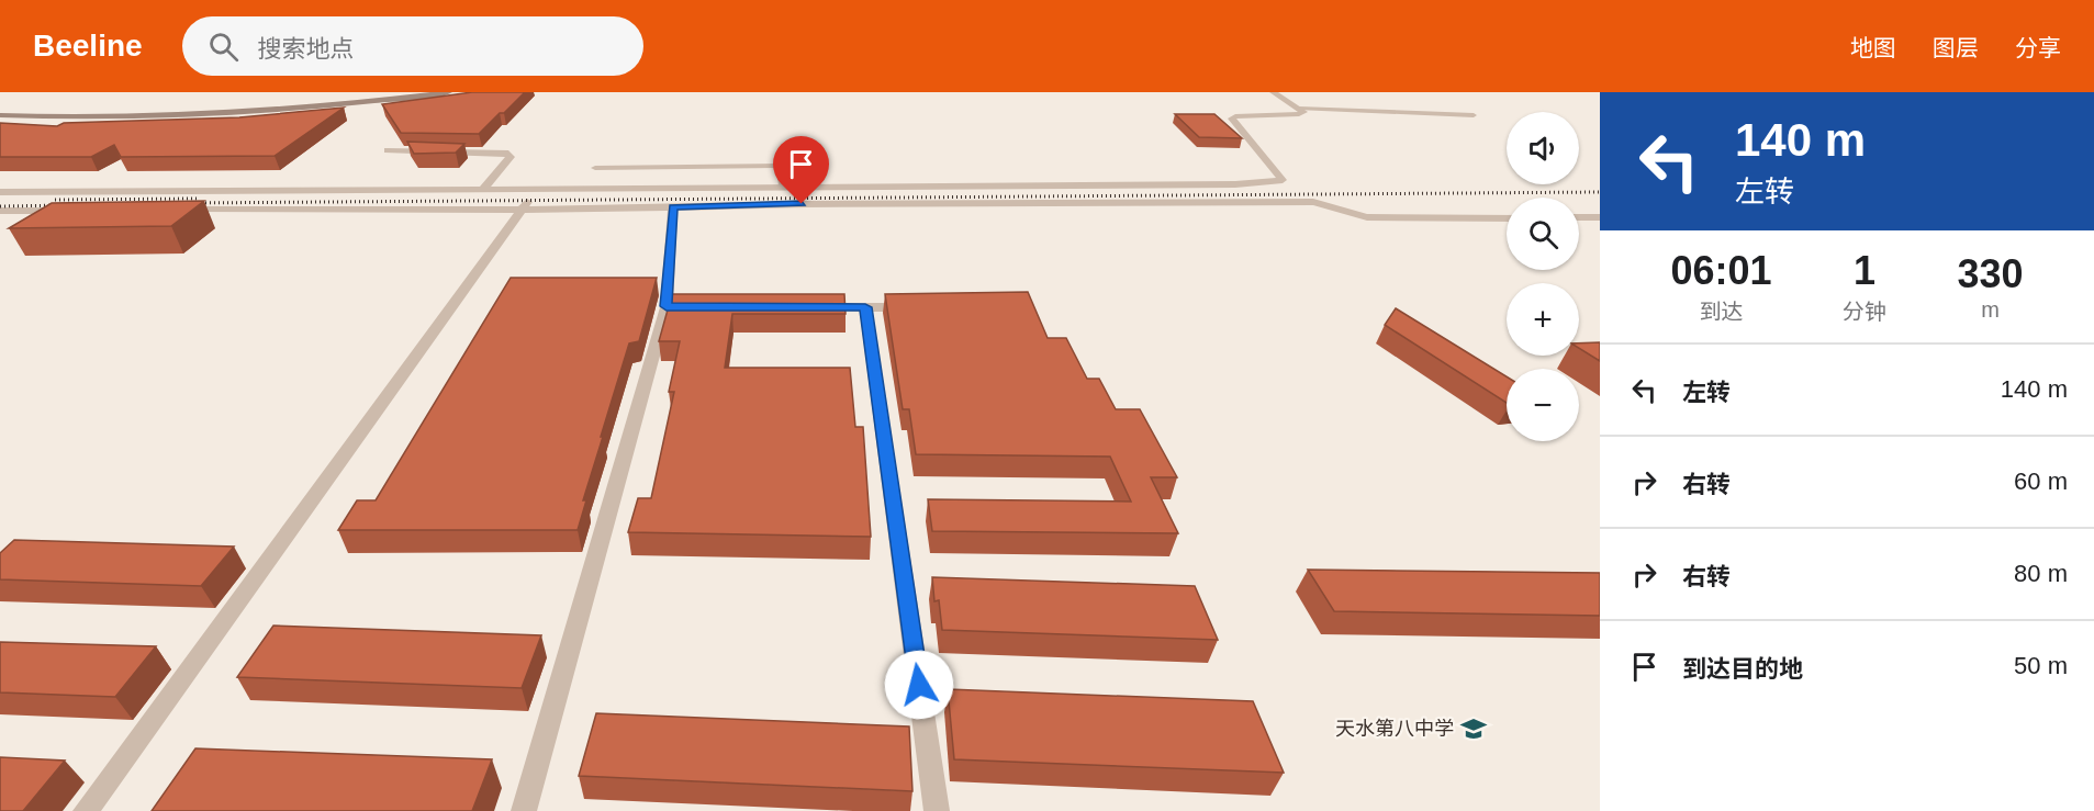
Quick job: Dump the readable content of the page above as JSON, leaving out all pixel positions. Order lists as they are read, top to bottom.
{
  "places": {
    "school or university": ["天水第八中学"]
  },
  "page": {
    "header": "Beeline",
    "search": "搜索地点",
    "nav": ["地图", "图层", "分享"],
    "turn": ["140 m", "左转"],
    "map_buttons": ["+", "−"],
    "eta": [
      "06:01",
      "到达",
      "1",
      "分钟",
      "330",
      "m"
    ],
    "list": [
      {
        "name": "左转",
        "value": "140 m"
      },
      {
        "name": "右转",
        "value": "60 m"
      },
      {
        "name": "右转",
        "value": "80 m"
      },
      {
        "name": "到达目的地",
        "value": "50 m"
      }
    ]
  }
}
